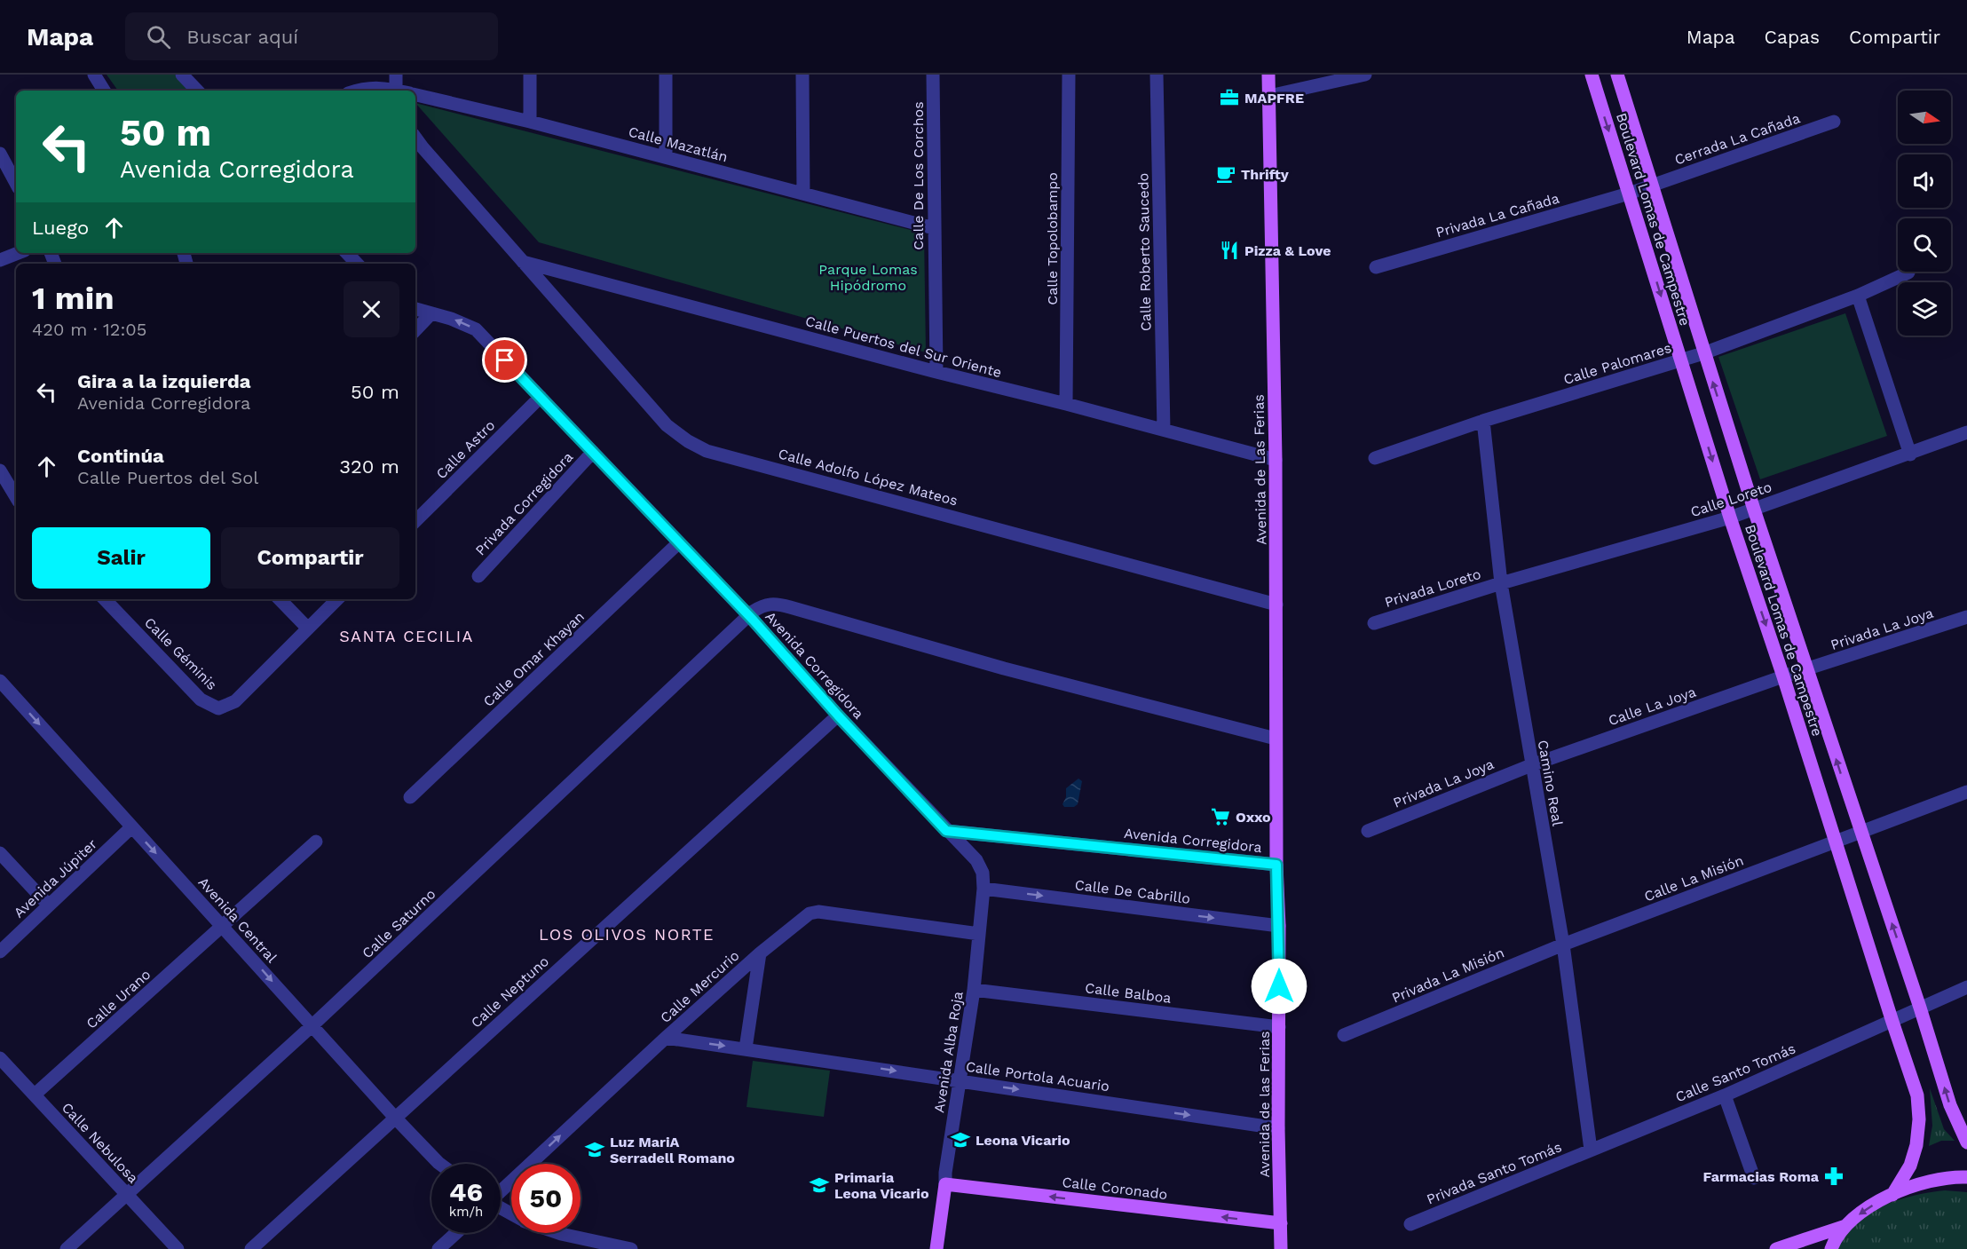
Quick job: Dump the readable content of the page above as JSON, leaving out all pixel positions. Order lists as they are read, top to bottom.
{
  "streets": {
    "main road": [
      "Boulevard Lomas de Campestre",
      "Avenida de Las Ferias",
      "Avenida Alba Roja",
      "Avenida de las Ferias",
      "Calle Coronado"
    ],
    "street": [
      "Cerrada La Cañada",
      "Calle Mazatlán",
      "Calle De Los Corchos",
      "Privada La Cañada",
      "Calle Topolobampo",
      "Calle Roberto Saucedo",
      "Calle Puertos del Sur Oriente",
      "Calle Palomares",
      "Calle Astro",
      "Calle Adolfo López Mateos",
      "Calle Loreto",
      "Privada Corregidora",
      "Privada Loreto",
      "Privada La Joya",
      "Calle Géminis",
      "Calle Omar Khayan",
      "Avenida Corregidora",
      "Calle La Joya",
      "Camino Real",
      "Avenida Júpiter",
      "Calle La Misión",
      "Calle De Cabrillo",
      "Avenida Central",
      "Calle Saturno",
      "Privada La Misión",
      "Calle Mercurio",
      "Calle Neptuno",
      "Calle Balboa",
      "Calle Urano",
      "Calle Santo Tomás",
      "Calle Portola Acuario",
      "Calle Nebulosa",
      "Privada Santo Tomás"
    ]
  },
  "crossings": [
    ["Cerrada La Cañada", "Privada La Cañada"],
    ["Cerrada La Cañada", "Boulevard Lomas de Campestre"],
    ["Calle Mazatlán", "Calle De Los Corchos"],
    ["Calle De Los Corchos", "Calle Puertos del Sur Oriente"],
    ["Privada La Cañada", "Boulevard Lomas de Campestre"],
    ["Boulevard Lomas de Campestre", "Calle Palomares"],
    ["Boulevard Lomas de Campestre", "Calle Loreto"],
    ["Boulevard Lomas de Campestre", "Privada La Joya"],
    ["Boulevard Lomas de Campestre", "Calle La Joya"],
    ["Boulevard Lomas de Campestre", "Calle La Misión"],
    ["Boulevard Lomas de Campestre", "Calle Santo Tomás"],
    ["Calle Topolobampo", "Calle Puertos del Sur Oriente"],
    ["Calle Roberto Saucedo", "Calle Puertos del Sur Oriente"],
    ["Calle Puertos del Sur Oriente", "Avenida de Las Ferias"],
    ["Calle Puertos del Sur Oriente", "Calle Adolfo López Mateos"],
    ["Calle Palomares", "Camino Real"],
    ["Calle Astro", "Avenida Corregidora"],
    ["Avenida de Las Ferias", "Calle Adolfo López Mateos"],
    ["Avenida de Las Ferias", "Avenida Corregidora"],
    ["Avenida de Las Ferias", "Avenida de las Ferias"],
    ["Calle Loreto", "Privada Loreto"],
    ["Calle Loreto", "Camino Real"],
    ["Privada Corregidora", "Avenida Corregidora"],
    ["Privada Loreto", "Camino Real"],
    ["Privada La Joya", "Calle La Joya"],
    ["Privada La Joya", "Camino Real"],
    ["Calle Omar Khayan", "Avenida Corregidora"],
    ["Avenida Corregidora", "Calle Saturno"],
    ["Avenida Corregidora", "Calle Neptuno"],
    ["Avenida Corregidora", "Avenida Alba Roja"],
    ["Avenida Corregidora", "Avenida de las Ferias"],
    ["Calle La Joya", "Camino Real"],
    ["Camino Real", "Calle La Misión"],
    ["Camino Real", "Privada La Misión"],
    ["Camino Real", "Calle Santo Tomás"],
    ["Camino Real", "Privada Santo Tomás"],
    ["Avenida Júpiter", "Avenida Central"],
    ["Calle La Misión", "Privada La Misión"],
    ["Calle De Cabrillo", "Avenida Alba Roja"],
    ["Calle De Cabrillo", "Avenida de las Ferias"],
    ["Avenida Central", "Calle Saturno"],
    ["Avenida Central", "Calle Neptuno"],
    ["Avenida Central", "Calle Urano"],
    ["Calle Saturno", "Calle Nebulosa"],
    ["Calle Mercurio", "Avenida Alba Roja"],
    ["Calle Mercurio", "Calle Portola Acuario"],
    ["Calle Balboa", "Avenida Alba Roja"],
    ["Calle Balboa", "Avenida de las Ferias"],
    ["Calle Urano", "Calle Nebulosa"],
    ["Avenida Alba Roja", "Calle Portola Acuario"],
    ["Avenida Alba Roja", "Calle Coronado"],
    ["Calle Santo Tomás", "Privada Santo Tomás"],
    ["Calle Portola Acuario", "Avenida de las Ferias"],
    ["Avenida de las Ferias", "Calle Coronado"]
  ],
  "one_way": [
    "Calle De Cabrillo",
    "Avenida Central",
    "Calle Mercurio",
    "Calle Portola Acuario",
    "Calle Coronado"
  ],
  "districts": ["SANTA CECILIA", "LOS OLIVOS NORTE"],
  "parks": ["Parque Lomas Hipódromo"],
  "places": {
    "office": ["MAPFRE"],
    "cafe": ["Thrifty"],
    "restaurant": ["Pizza & Love"],
    "supermarket": ["Oxxo"],
    "school or university": ["Leona Vicario", "Luz MariA Serradell Romano", "Primaria Leona Vicario"],
    "pharmacy": ["Farmacias Roma"]
  },
  "north": "right",
  "page": {
    "header": "Mapa",
    "search": "Buscar aquí",
    "nav": ["Mapa", "Capas", "Compartir"],
    "turn": ["50 m", "Avenida Corregidora"],
    "then": "Luego",
    "heading": ["1 min", "420 m · 12:05"],
    "list": [
      {
        "name": "Gira a la izquierda",
        "note": "Avenida Corregidora",
        "value": "50 m"
      },
      {
        "name": "Continúa",
        "note": "Calle Puertos del Sol",
        "value": "320 m"
      }
    ],
    "buttons": ["Salir", "Compartir"],
    "speed": "46 km/h",
    "limit": "50"
  }
}
